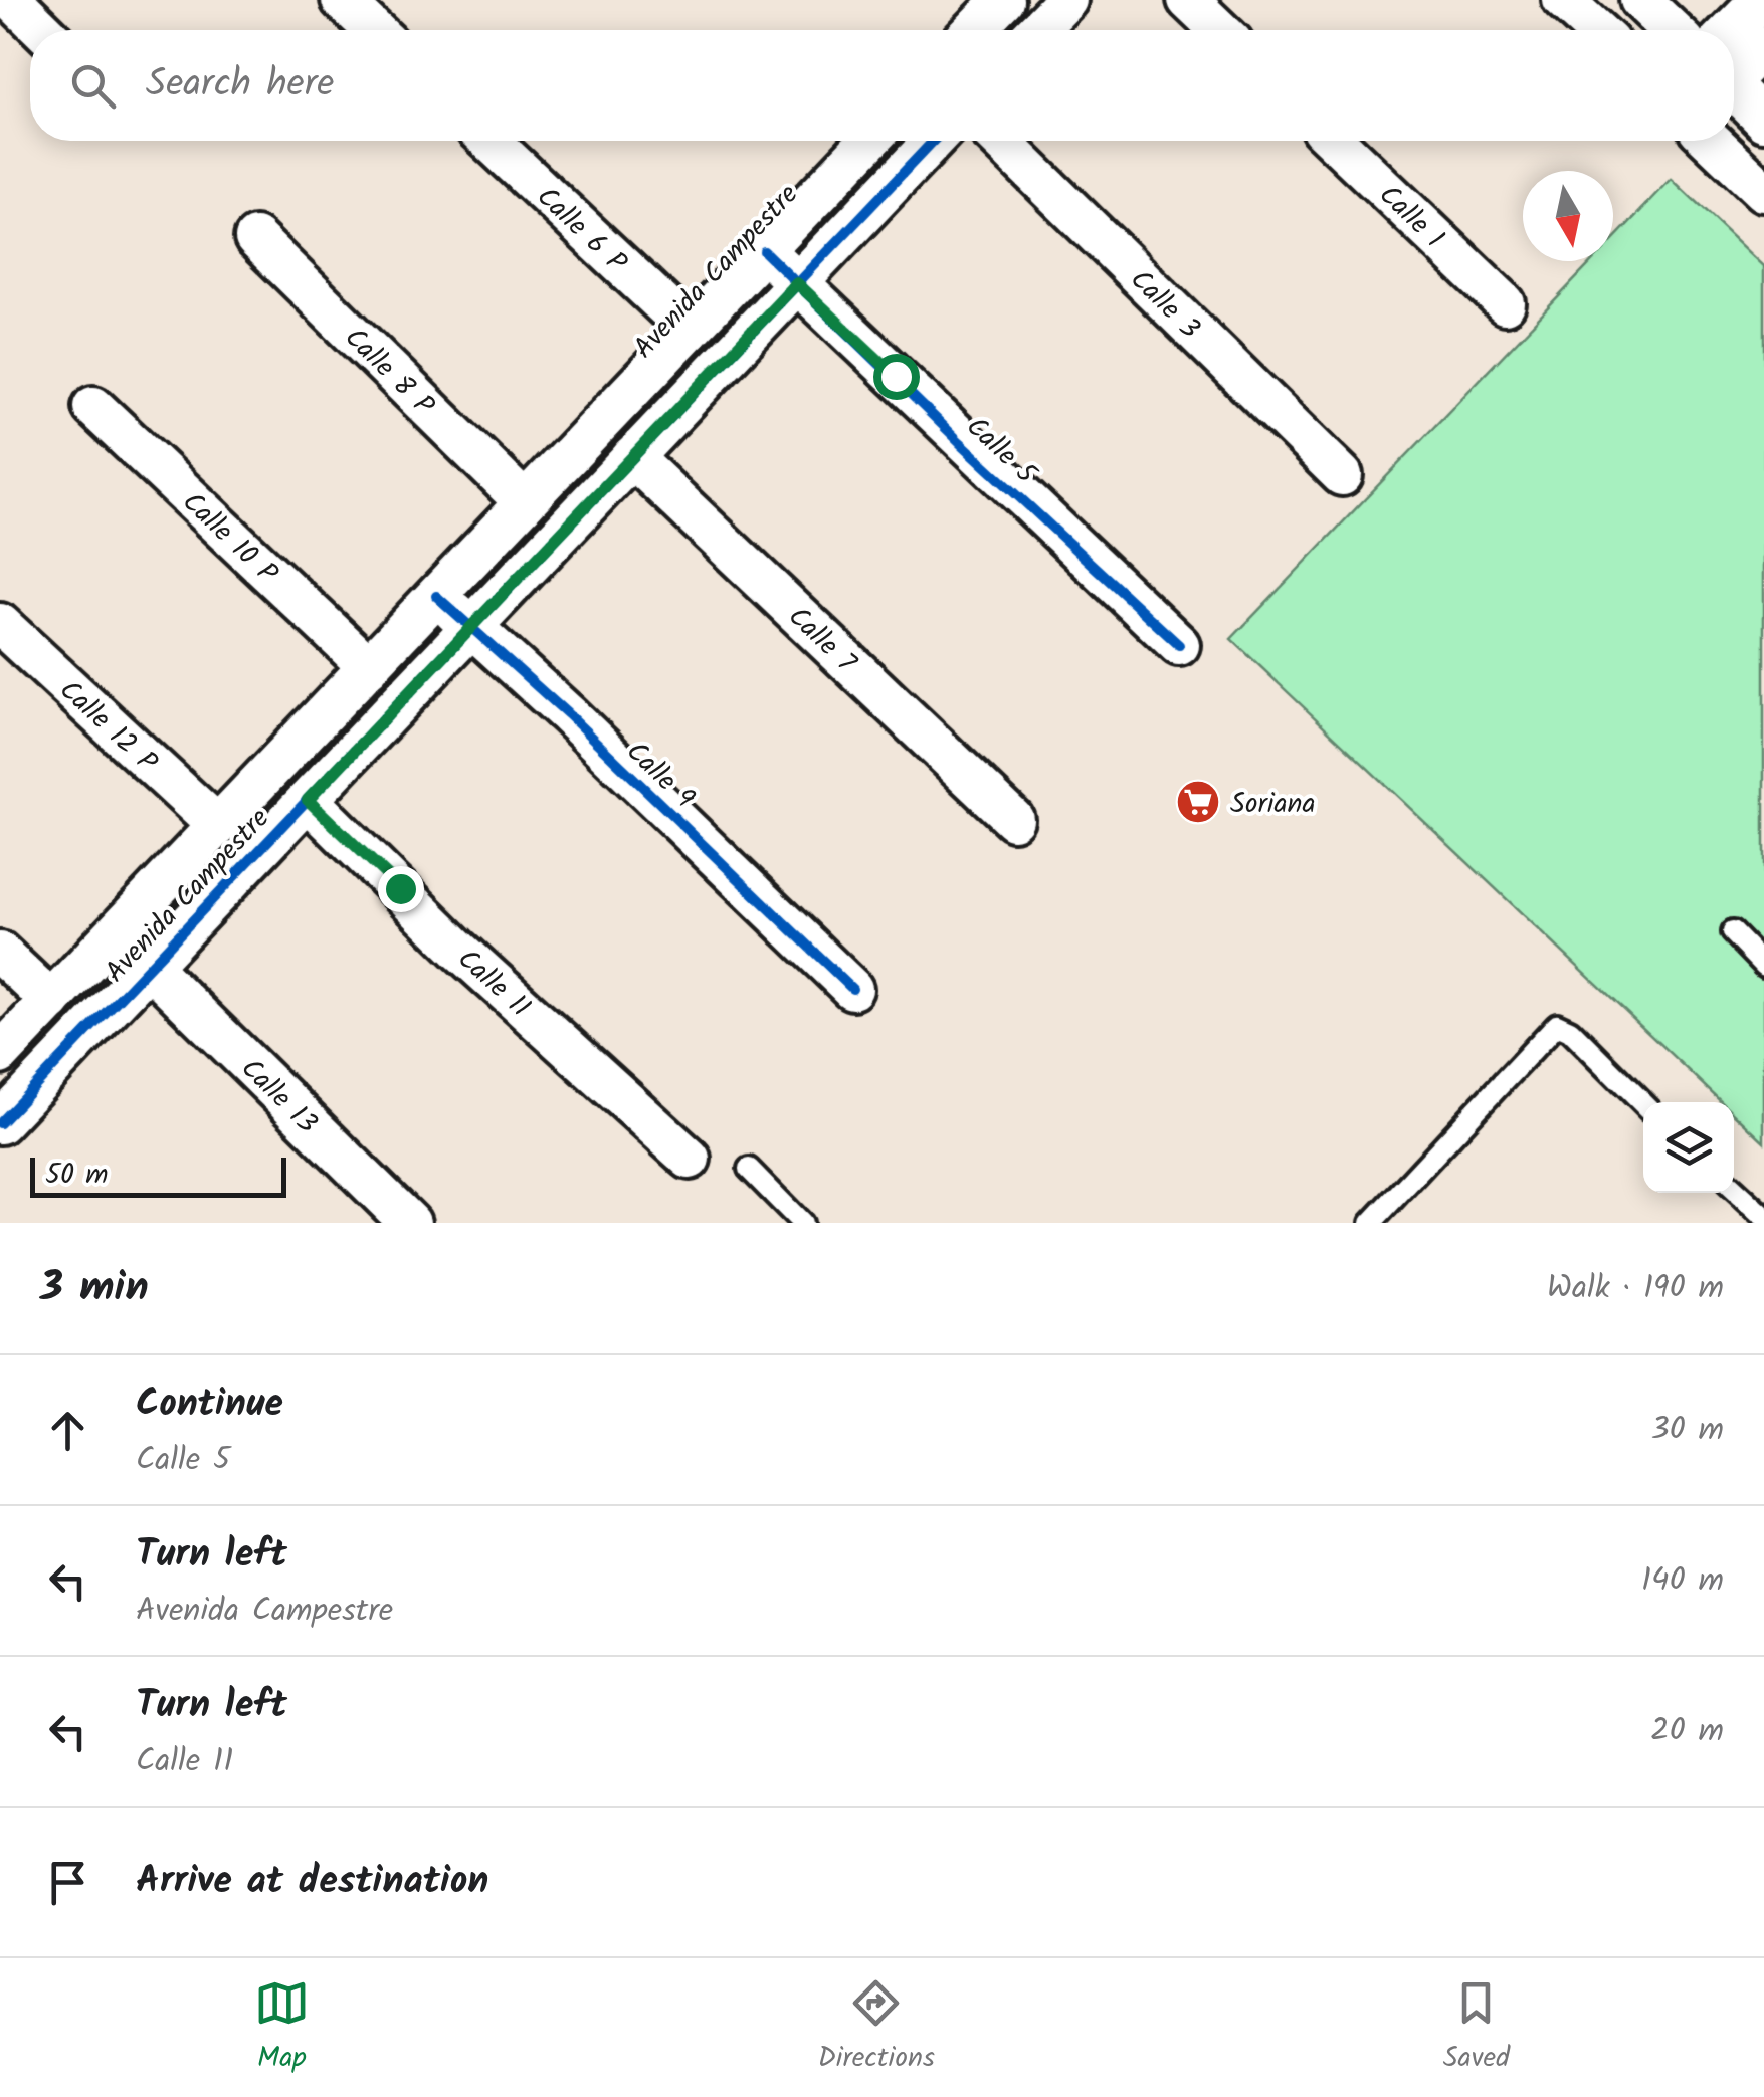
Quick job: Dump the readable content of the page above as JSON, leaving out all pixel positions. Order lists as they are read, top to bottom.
{
  "streets": {
    "street": [
      "Calle 1",
      "Calle 6 P",
      "Avenida Campestre",
      "Calle 3",
      "Calle 8 P",
      "Calle 5",
      "Calle 10 P",
      "Calle 7",
      "Calle 12 P",
      "Calle 9",
      "Calle 11",
      "Calle 13"
    ]
  },
  "crossings": [
    ["Calle 6 P", "Avenida Campestre"],
    ["Avenida Campestre", "Calle 8 P"],
    ["Avenida Campestre", "Calle 5"],
    ["Avenida Campestre", "Calle 10 P"],
    ["Avenida Campestre", "Calle 7"],
    ["Avenida Campestre", "Calle 12 P"],
    ["Avenida Campestre", "Calle 9"],
    ["Avenida Campestre", "Calle 11"],
    ["Avenida Campestre", "Calle 13"]
  ],
  "places": {
    "supermarket": ["Soriana"]
  },
  "scale_bar": "50 m",
  "north": "bottom",
  "page": {
    "search": "Search here",
    "scale": "50 m",
    "heading": ["3 min", "Walk · 190 m"],
    "list": [
      ["Continue", "Calle 5", "30 m"],
      ["Turn left", "Avenida Campestre", "140 m"],
      ["Turn left", "Calle 11", "20 m"],
      "Arrive at destination"
    ],
    "nav": ["Map", "Directions", "Saved"]
  }
}
